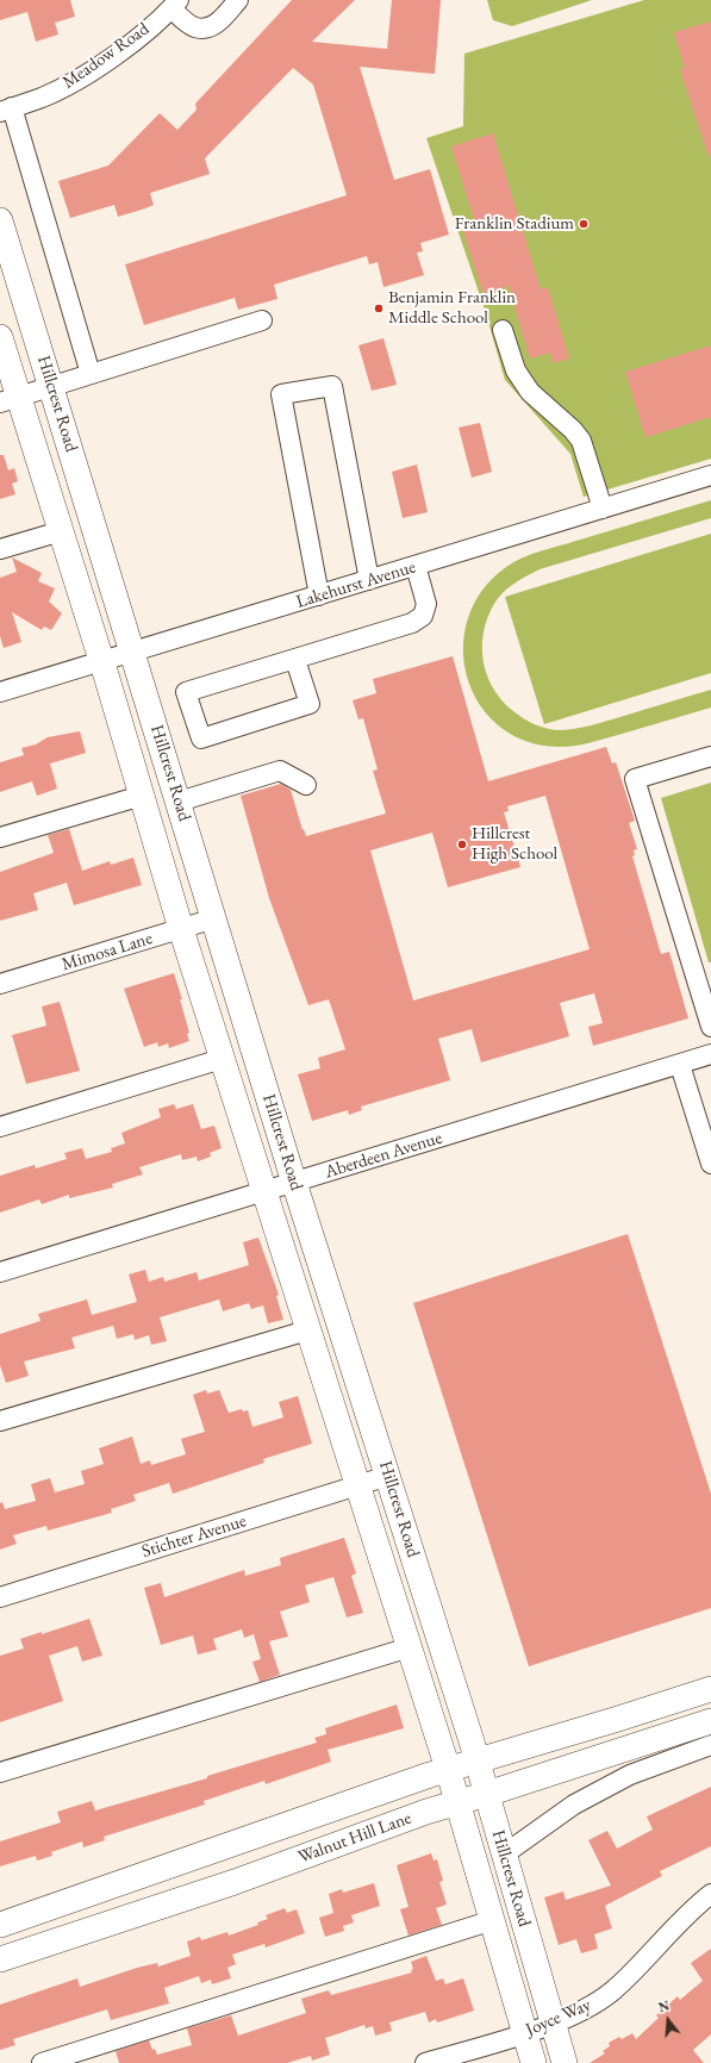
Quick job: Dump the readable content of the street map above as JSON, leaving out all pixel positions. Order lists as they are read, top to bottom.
{
  "streets": {
    "main road": ["Hillcrest Road", "Walnut Hill Lane"],
    "street": [
      "Meadow Road",
      "Lakehurst Avenue",
      "Mimosa Lane",
      "Aberdeen Avenue",
      "Stichter Avenue",
      "Joyce Way"
    ]
  },
  "crossings": [
    ["Hillcrest Road", "Lakehurst Avenue"],
    ["Hillcrest Road", "Mimosa Lane"],
    ["Hillcrest Road", "Aberdeen Avenue"],
    ["Hillcrest Road", "Stichter Avenue"],
    ["Hillcrest Road", "Walnut Hill Lane"],
    ["Hillcrest Road", "Joyce Way"]
  ],
  "places": ["Franklin Stadium", "Benjamin Franklin Middle School", "Hillcrest High School"],
  "north": "top"
}
